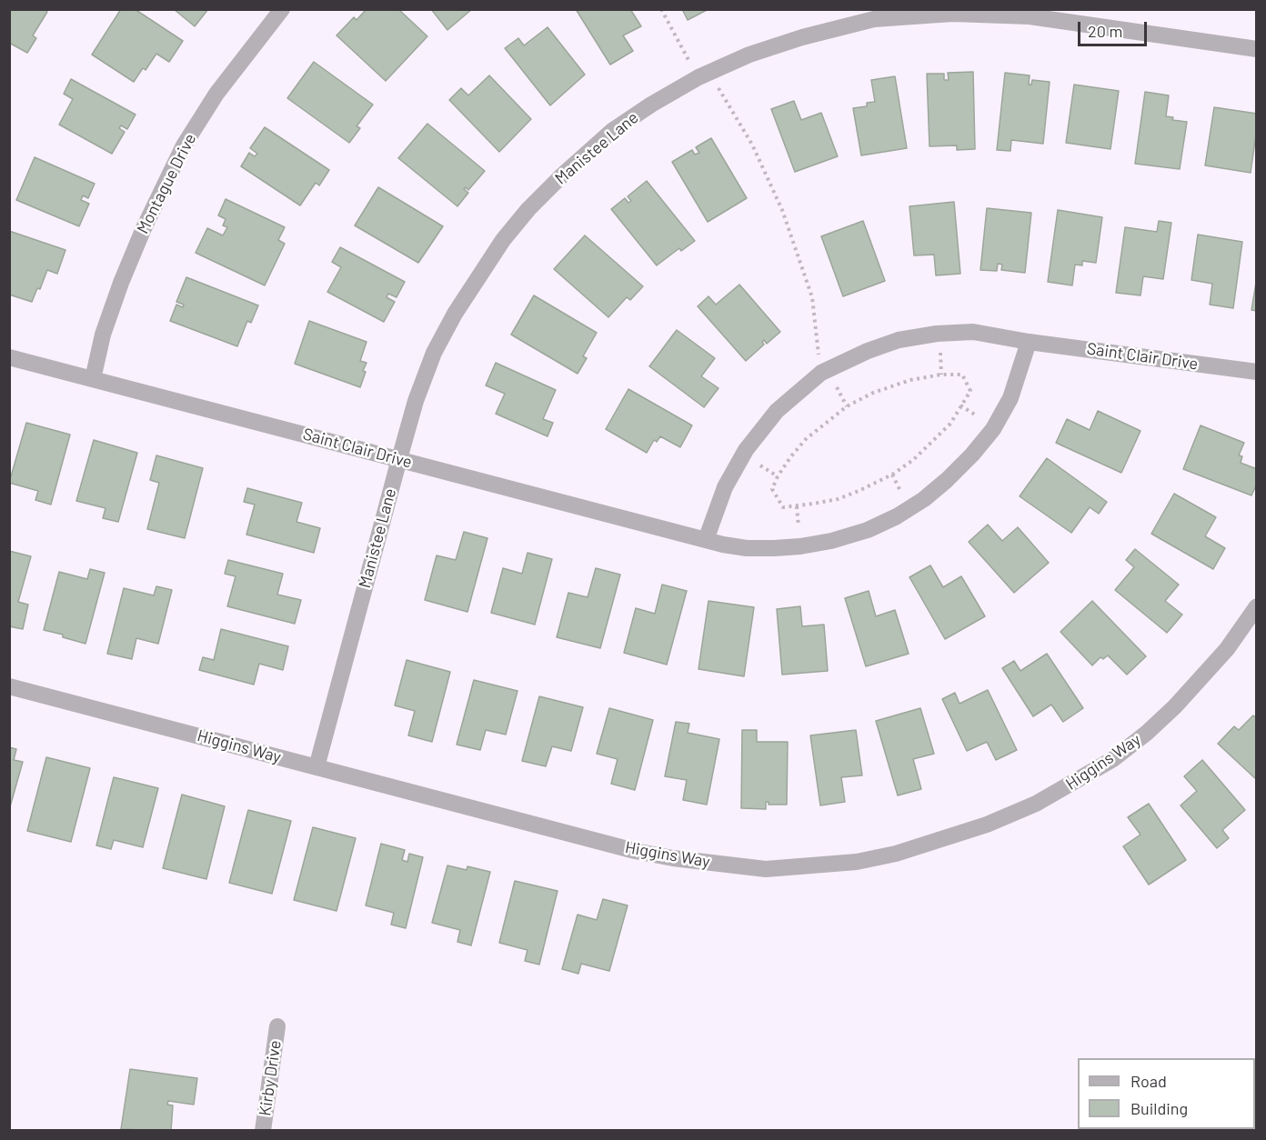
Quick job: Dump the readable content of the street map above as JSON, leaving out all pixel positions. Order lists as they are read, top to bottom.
{
  "streets": {
    "street": [
      "Manistee Lane",
      "Montague Drive",
      "Saint Clair Drive",
      "Higgins Way",
      "Kirby Drive"
    ]
  },
  "crossings": [
    ["Manistee Lane", "Saint Clair Drive"],
    ["Manistee Lane", "Higgins Way"],
    ["Montague Drive", "Saint Clair Drive"]
  ],
  "legend": ["Road", "Building"],
  "scale_bar": "20 m"
}
